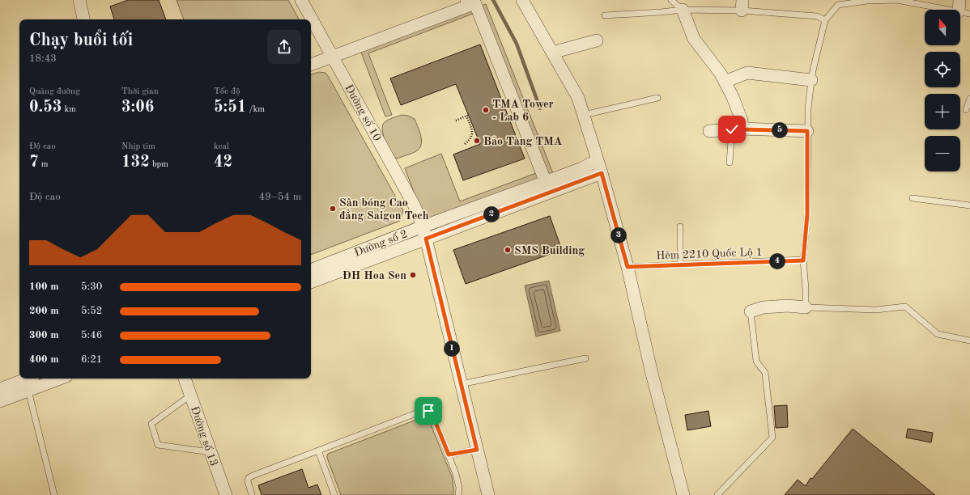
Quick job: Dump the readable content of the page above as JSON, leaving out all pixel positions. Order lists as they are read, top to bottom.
{
  "streets": {
    "street": ["Đường số 10", "Đường số 2", "Đường số 13"],
    "lane": ["Hẻm 2210 Quốc Lộ 1"]
  },
  "crossings": [
    ["Đường số 10", "Đường số 2"]
  ],
  "places": [
    "TMA Tower - Lab 6",
    "Bảo Tàng TMA",
    "Sân bóng Cao đẳng Saigon Tech",
    "SMS Building",
    "ĐH Hoa Sen"
  ],
  "north": "top",
  "page": {
    "map_buttons": ["+", "−"],
    "heading": ["Chạy buổi tối", "18:43"],
    "stats": [
      ["Quãng đường", "0.53 km"],
      ["Thời gian", "3:06"],
      ["Tốc độ", "5:51 /km"],
      ["Độ cao", "7 m"],
      ["Nhịp tim", "132 bpm"],
      ["kcal", "42"]
    ],
    "pins": [
      "5",
      "2",
      "3",
      "4",
      "1"
    ],
    "chart": ["Độ cao", "49–54 m"],
    "list": [
      {
        "name": "100 m",
        "note": "5:30"
      },
      {
        "name": "200 m",
        "note": "5:52"
      },
      {
        "name": "300 m",
        "note": "5:46"
      },
      {
        "name": "400 m",
        "note": "6:21"
      }
    ]
  }
}
